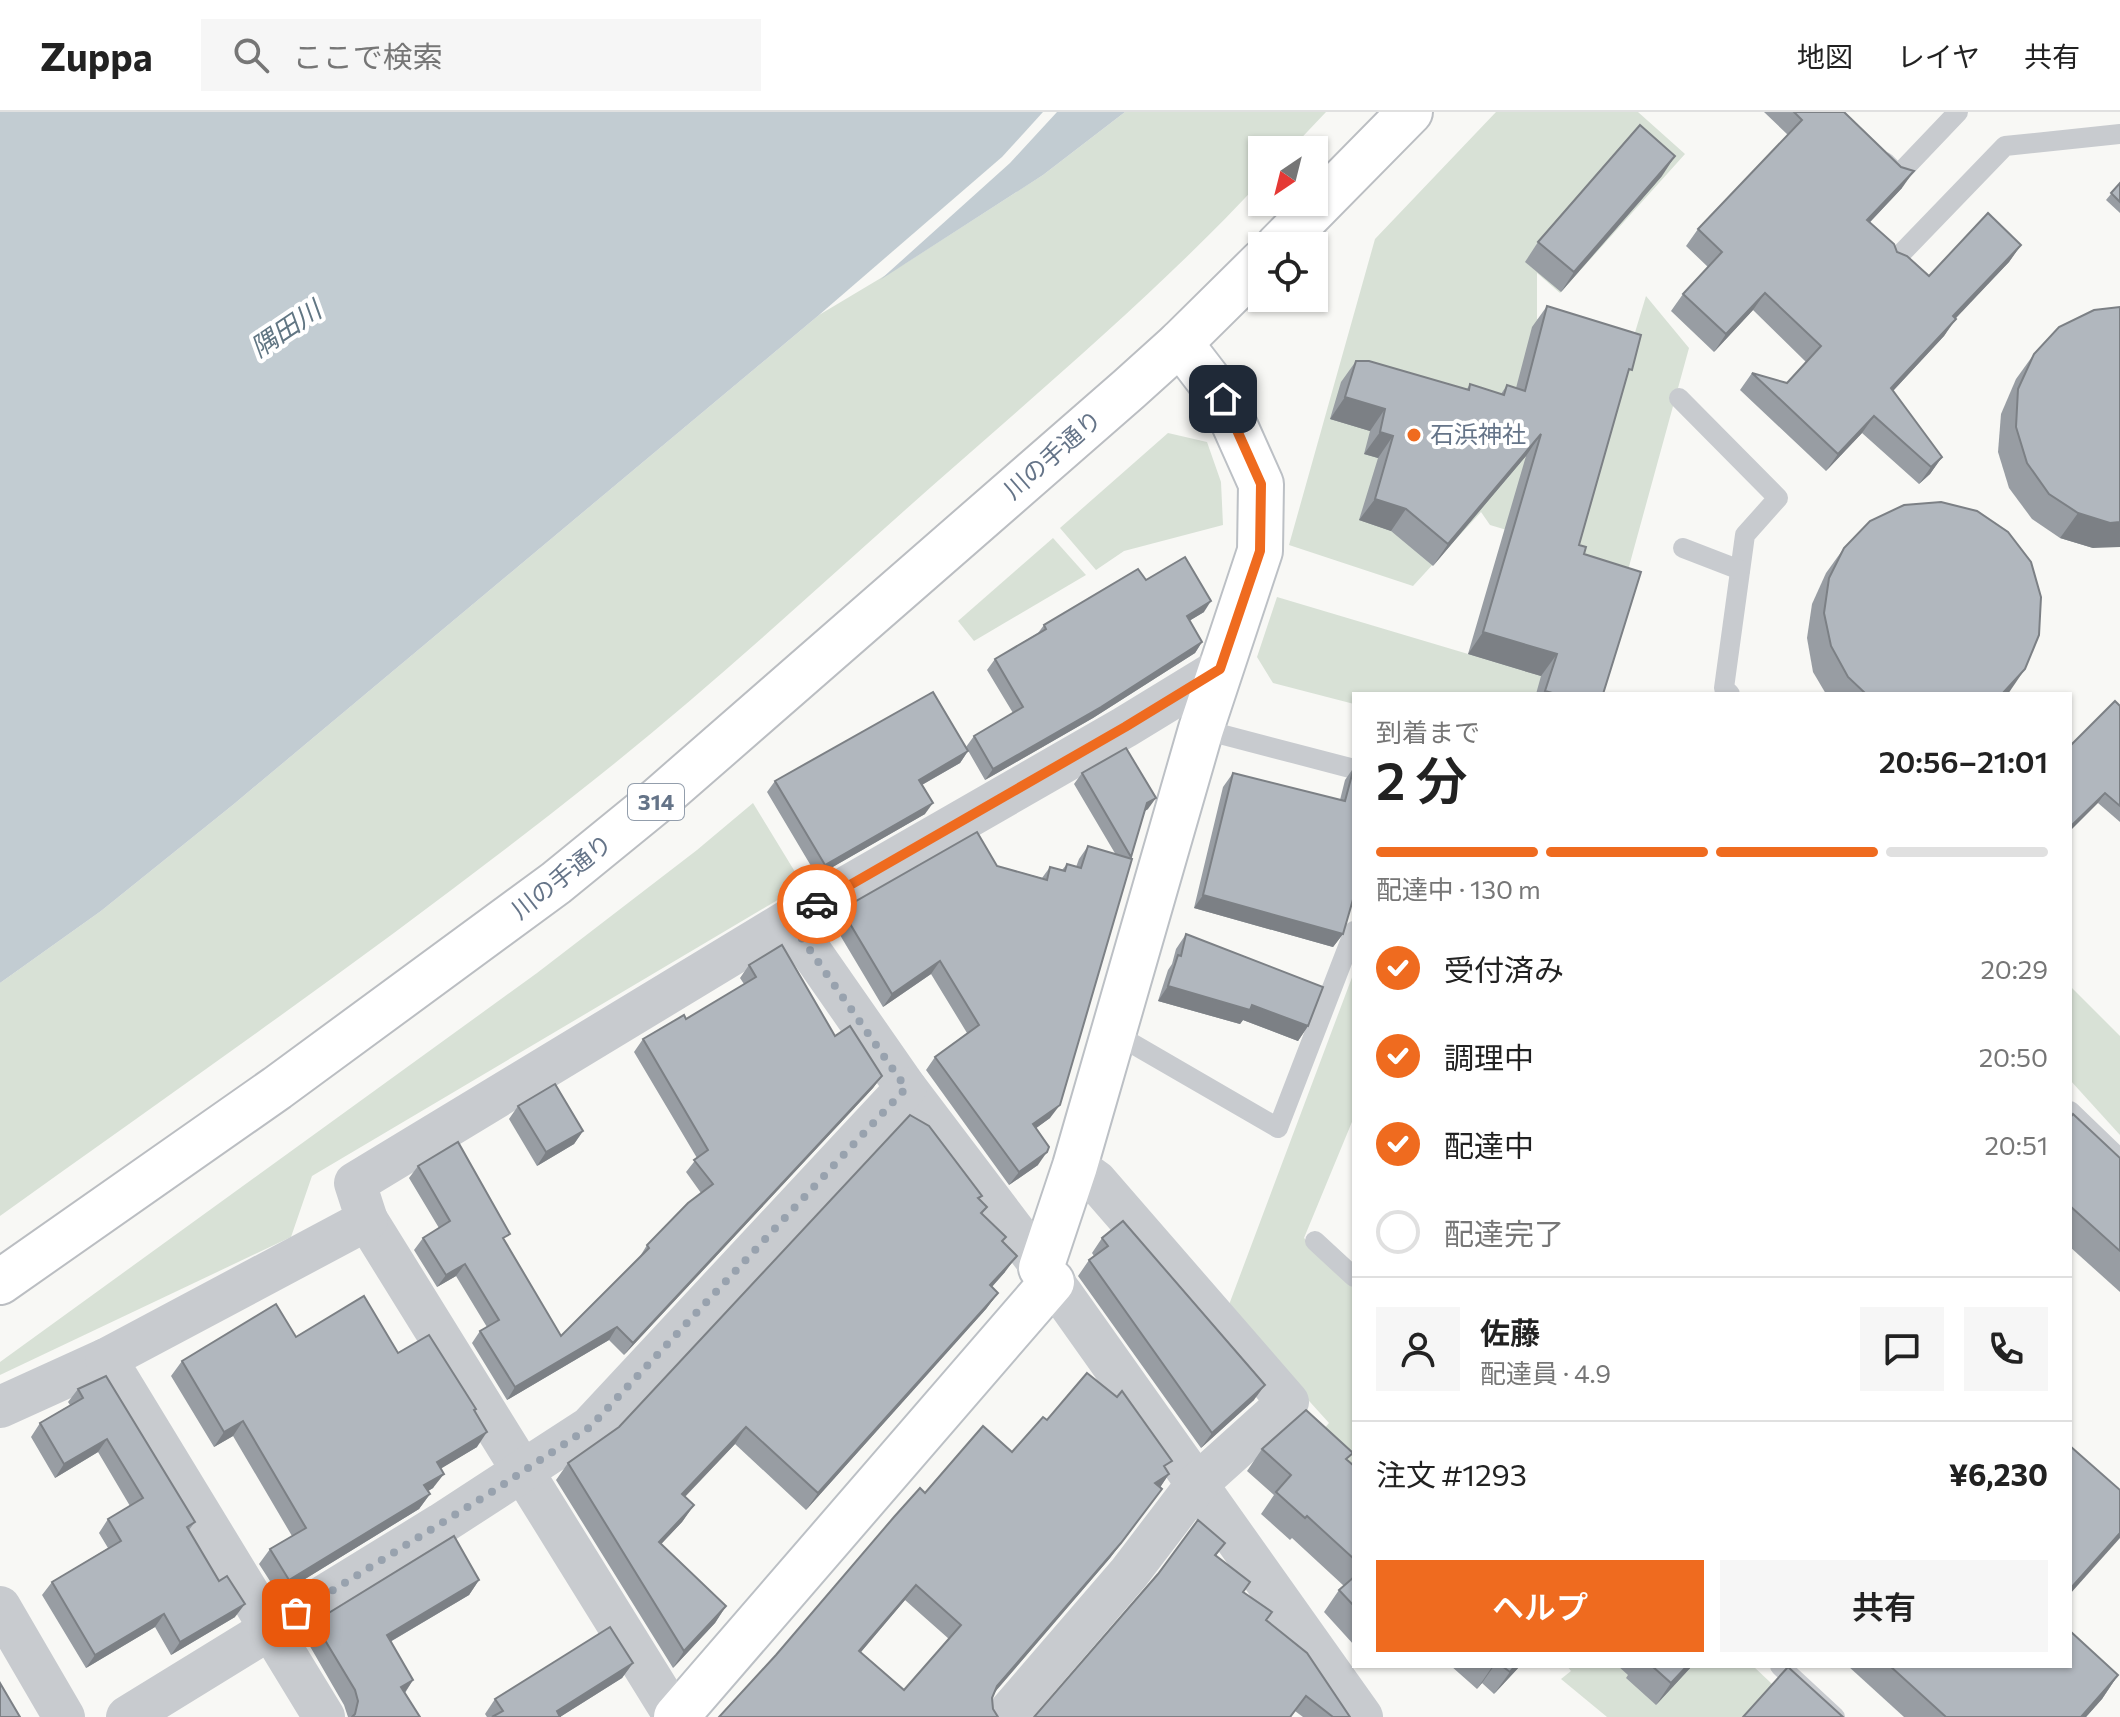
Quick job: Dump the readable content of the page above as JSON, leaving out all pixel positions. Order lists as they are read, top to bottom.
{
  "streets": {
    "main road": ["川の手通り", "314"]
  },
  "water": ["隅田川"],
  "places": ["石浜神社"],
  "north": "bottom left",
  "page": {
    "header": "Zuppa",
    "search": "ここで検索",
    "nav": ["地図", "レイヤ", "共有"],
    "heading": ["2 分", "到着まで", "20:56–21:01"],
    "panel": [
      "佐藤",
      "配達員 · 4.9",
      "注文 #1293",
      "¥6,230"
    ],
    "bar": "配達中 · 130 m",
    "list": [
      ["受付済み", "20:29"],
      ["調理中", "20:50"],
      ["配達中", "20:51"],
      "配達完了"
    ],
    "buttons": ["ヘルプ", "共有"]
  }
}
